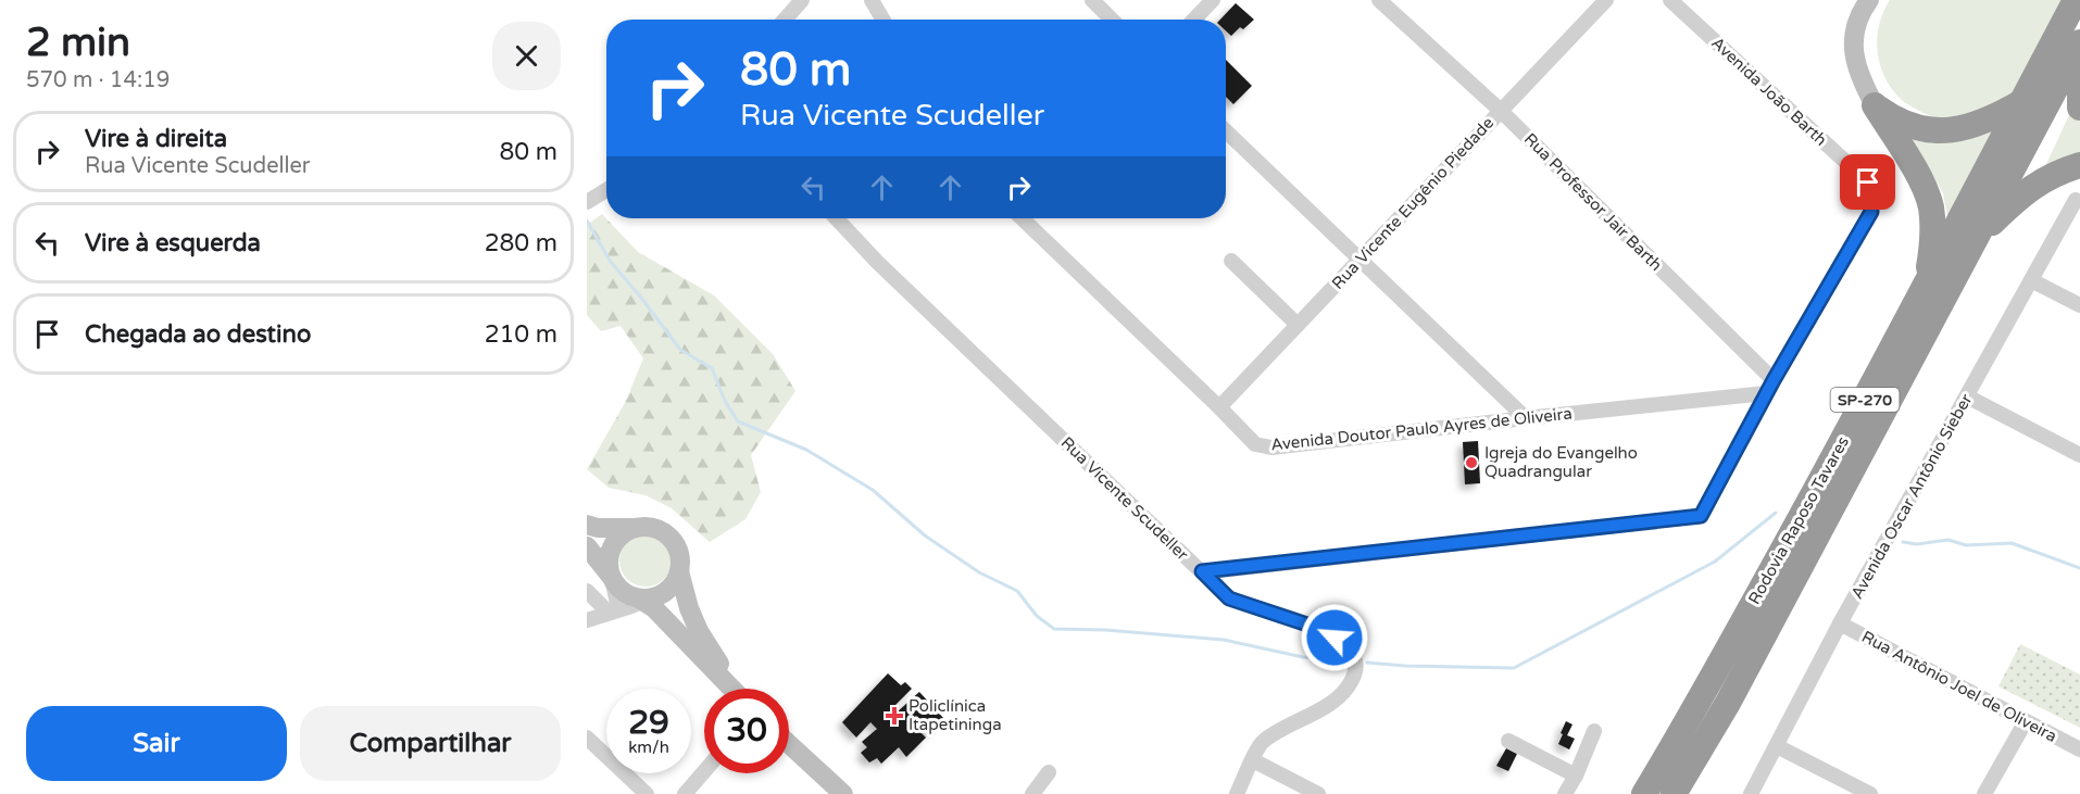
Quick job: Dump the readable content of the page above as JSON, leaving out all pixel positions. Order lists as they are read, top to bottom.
{
  "streets": {
    "highway": ["SP-270", "Rodovia Raposo Tavares"],
    "street": [
      "Avenida João Barth",
      "Rua Professor Jair Barth",
      "Rua Vicente Eugênio Piedade",
      "Avenida Doutor Paulo Ayres de Oliveira",
      "Avenida Oscar Antônio Sieber",
      "Rua Vicente Scudeller",
      "Rua Antônio Joel de Oliveira"
    ]
  },
  "crossings": [
    ["Avenida João Barth", "Rua Professor Jair Barth"],
    ["Avenida João Barth", "Avenida Doutor Paulo Ayres de Oliveira"],
    ["Avenida João Barth", "Rua Vicente Scudeller"],
    ["Rua Professor Jair Barth", "Rua Vicente Eugênio Piedade"],
    ["Rua Professor Jair Barth", "Avenida Doutor Paulo Ayres de Oliveira"],
    ["Rua Professor Jair Barth", "Rua Vicente Scudeller"],
    ["Rua Vicente Eugênio Piedade", "Avenida Doutor Paulo Ayres de Oliveira"],
    ["Avenida Doutor Paulo Ayres de Oliveira", "Rua Vicente Scudeller"],
    ["Avenida Oscar Antônio Sieber", "Rua Antônio Joel de Oliveira"]
  ],
  "places": {
    "other": ["Igreja do Evangelho Quadrangular"],
    "health": ["Policlínica Itapetininga"]
  },
  "page": {
    "heading": ["2 min", "570 m · 14:19"],
    "turn": ["80 m", "Rua Vicente Scudeller"],
    "list": [
      {
        "name": "Vire à direita",
        "note": "Rua Vicente Scudeller",
        "value": "80 m"
      },
      {
        "name": "Vire à esquerda",
        "value": "280 m"
      },
      {
        "name": "Chegada ao destino",
        "value": "210 m"
      }
    ],
    "speed": "29 km/h",
    "limit": "30",
    "buttons": ["Sair", "Compartilhar"]
  }
}
